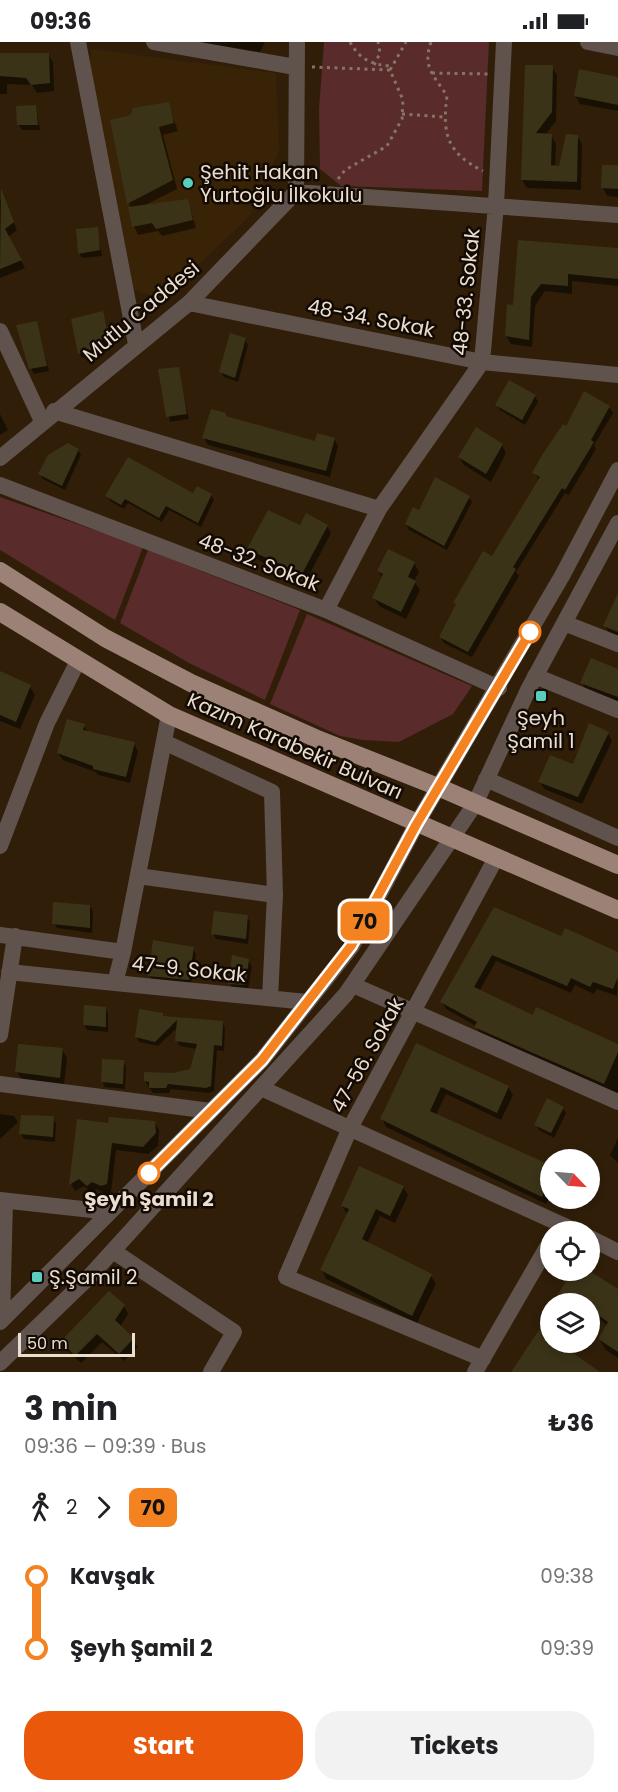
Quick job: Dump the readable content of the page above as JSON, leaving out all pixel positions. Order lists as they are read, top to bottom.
{
  "streets": {
    "main road": ["Kazım Karabekir Bulvarı"],
    "street": [
      "48-33. Sokak",
      "Mutlu Caddesi",
      "48-34. Sokak",
      "48-32. Sokak",
      "47-9. Sokak",
      "47-56. Sokak"
    ]
  },
  "crossings": [
    ["48-33. Sokak", "48-34. Sokak"],
    ["48-33. Sokak", "48-32. Sokak"],
    ["Mutlu Caddesi", "48-34. Sokak"],
    ["Kazım Karabekir Bulvarı", "47-56. Sokak"]
  ],
  "places": {
    "other": ["Şehit Hakan Yurtoğlu İlkokulu", "Şeyh Şamil 2"],
    "transit": ["Şeyh Şamil 1", "Ş.Şamil 2"]
  },
  "lines": ["bus line 70"],
  "scale_bar": "50 m",
  "north": "bottom right",
  "page": {
    "status": "09:36",
    "on_map": "70",
    "scale": "50 m",
    "heading": ["3 min", "09:36 – 09:39 · Bus", "₺36"],
    "legs": ["2", "70"],
    "list": [
      {
        "name": "Kavşak",
        "value": "09:38"
      },
      {
        "name": "Şeyh Şamil 2",
        "value": "09:39"
      }
    ],
    "buttons": ["Start", "Tickets"]
  }
}
